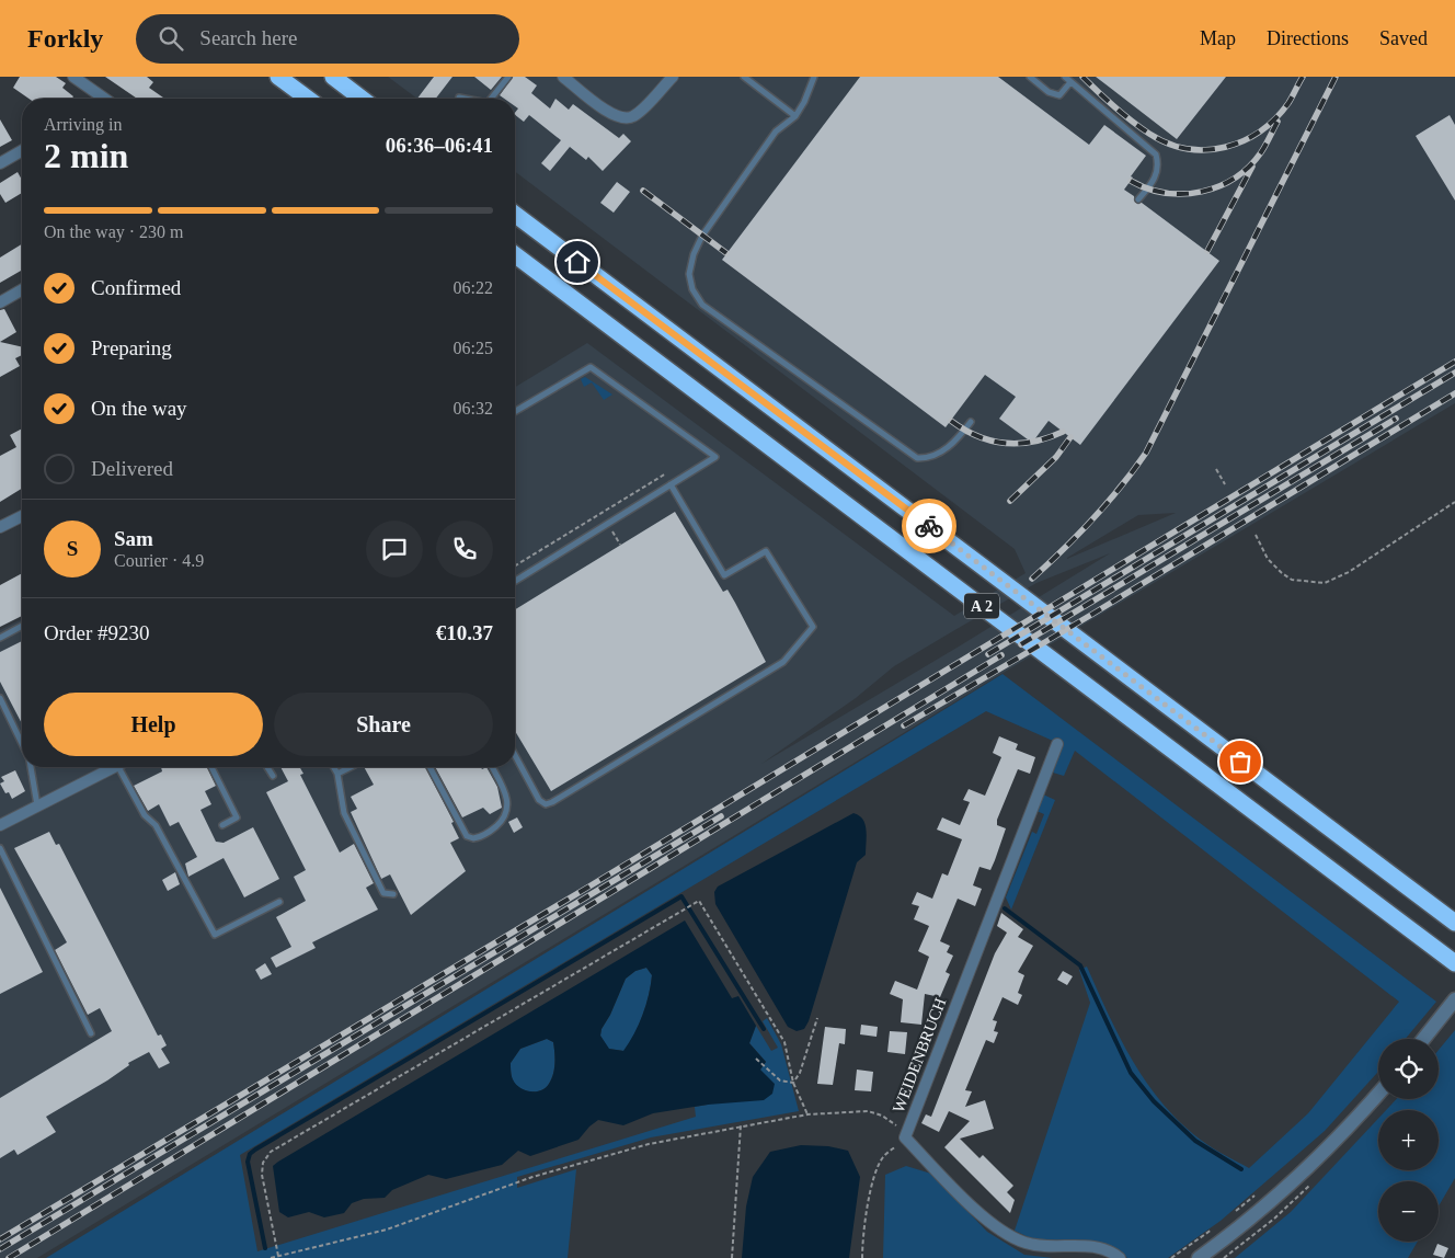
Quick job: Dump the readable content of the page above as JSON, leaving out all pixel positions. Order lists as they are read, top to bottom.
{
  "streets": {
    "highway": ["A 2"],
    "street": ["WEIDENBRUCH"]
  },
  "page": {
    "header": "Forkly",
    "search": "Search here",
    "nav": ["Map", "Directions", "Saved"],
    "heading": ["2 min", "Arriving in", "06:36–06:41"],
    "panel": [
      "Sam",
      "Courier · 4.9",
      "Order #9230",
      "€10.37"
    ],
    "bar": "On the way · 230 m",
    "list": [
      ["Confirmed", "06:22"],
      ["Preparing", "06:25"],
      ["On the way", "06:32"],
      "Delivered"
    ],
    "round": "S",
    "buttons": ["Help", "Share"],
    "map_buttons": ["+", "−"]
  }
}
